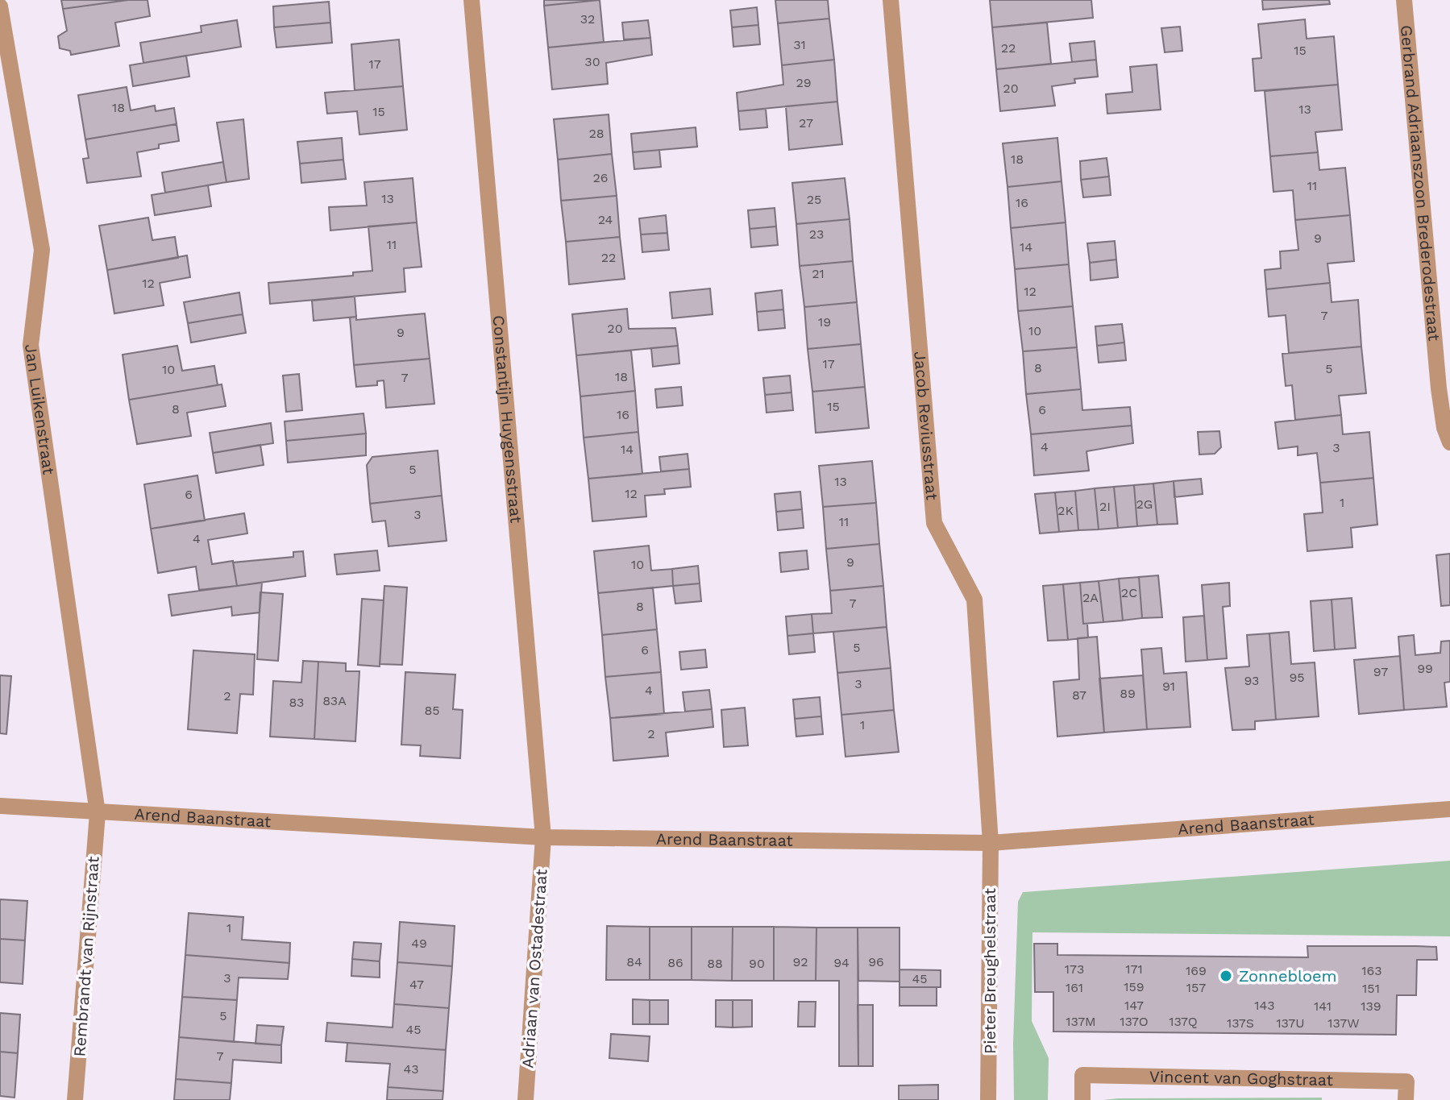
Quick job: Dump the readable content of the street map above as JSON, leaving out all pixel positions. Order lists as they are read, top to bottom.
{
  "streets": {
    "street": [
      "Gerbrand Adriaanszoon Brederodestraat",
      "Jan Luikenstraat",
      "Constantijn Huygensstraat",
      "Jacob Reviusstraat",
      "Arend Baanstraat",
      "Rembrandt van Rijnstraat",
      "Adriaan van Ostadestraat",
      "Pieter Breughelstraat",
      "Vincent van Goghstraat"
    ]
  },
  "crossings": [
    ["Jan Luikenstraat", "Arend Baanstraat"],
    ["Jan Luikenstraat", "Rembrandt van Rijnstraat"],
    ["Constantijn Huygensstraat", "Arend Baanstraat"],
    ["Constantijn Huygensstraat", "Adriaan van Ostadestraat"],
    ["Jacob Reviusstraat", "Arend Baanstraat"],
    ["Jacob Reviusstraat", "Pieter Breughelstraat"],
    ["Arend Baanstraat", "Rembrandt van Rijnstraat"],
    ["Arend Baanstraat", "Adriaan van Ostadestraat"],
    ["Arend Baanstraat", "Pieter Breughelstraat"]
  ],
  "places": ["Zonnebloem"],
  "house_numbers": [
    "32",
    "31",
    "22",
    "15",
    "30",
    "17",
    "29",
    "20",
    "18",
    "13",
    "15",
    "27",
    "28",
    "18",
    "26",
    "11",
    "13",
    "25",
    "16",
    "24",
    "23",
    "9",
    "11",
    "14",
    "22",
    "21",
    "12",
    "12",
    "7",
    "19",
    "20",
    "10",
    "9",
    "17",
    "8",
    "5",
    "10",
    "18",
    "7",
    "15",
    "8",
    "6",
    "16",
    "4",
    "3",
    "14",
    "5",
    "13",
    "12",
    "6",
    "1",
    "2G",
    "2I",
    "2K",
    "3",
    "11",
    "4",
    "9",
    "10",
    "2C",
    "2A",
    "7",
    "8",
    "5",
    "6",
    "99",
    "97",
    "95",
    "93",
    "3",
    "91",
    "4",
    "89",
    "87",
    "2",
    "83A",
    "83",
    "85",
    "1",
    "2",
    "1",
    "49",
    "84",
    "92",
    "96",
    "86",
    "94",
    "88",
    "90",
    "173",
    "171",
    "169",
    "163",
    "3",
    "45",
    "47",
    "159",
    "161",
    "157",
    "151",
    "147",
    "143",
    "141",
    "139",
    "5",
    "137M",
    "137O",
    "137Q",
    "137S",
    "137U",
    "137W",
    "45",
    "7",
    "43"
  ]
}
